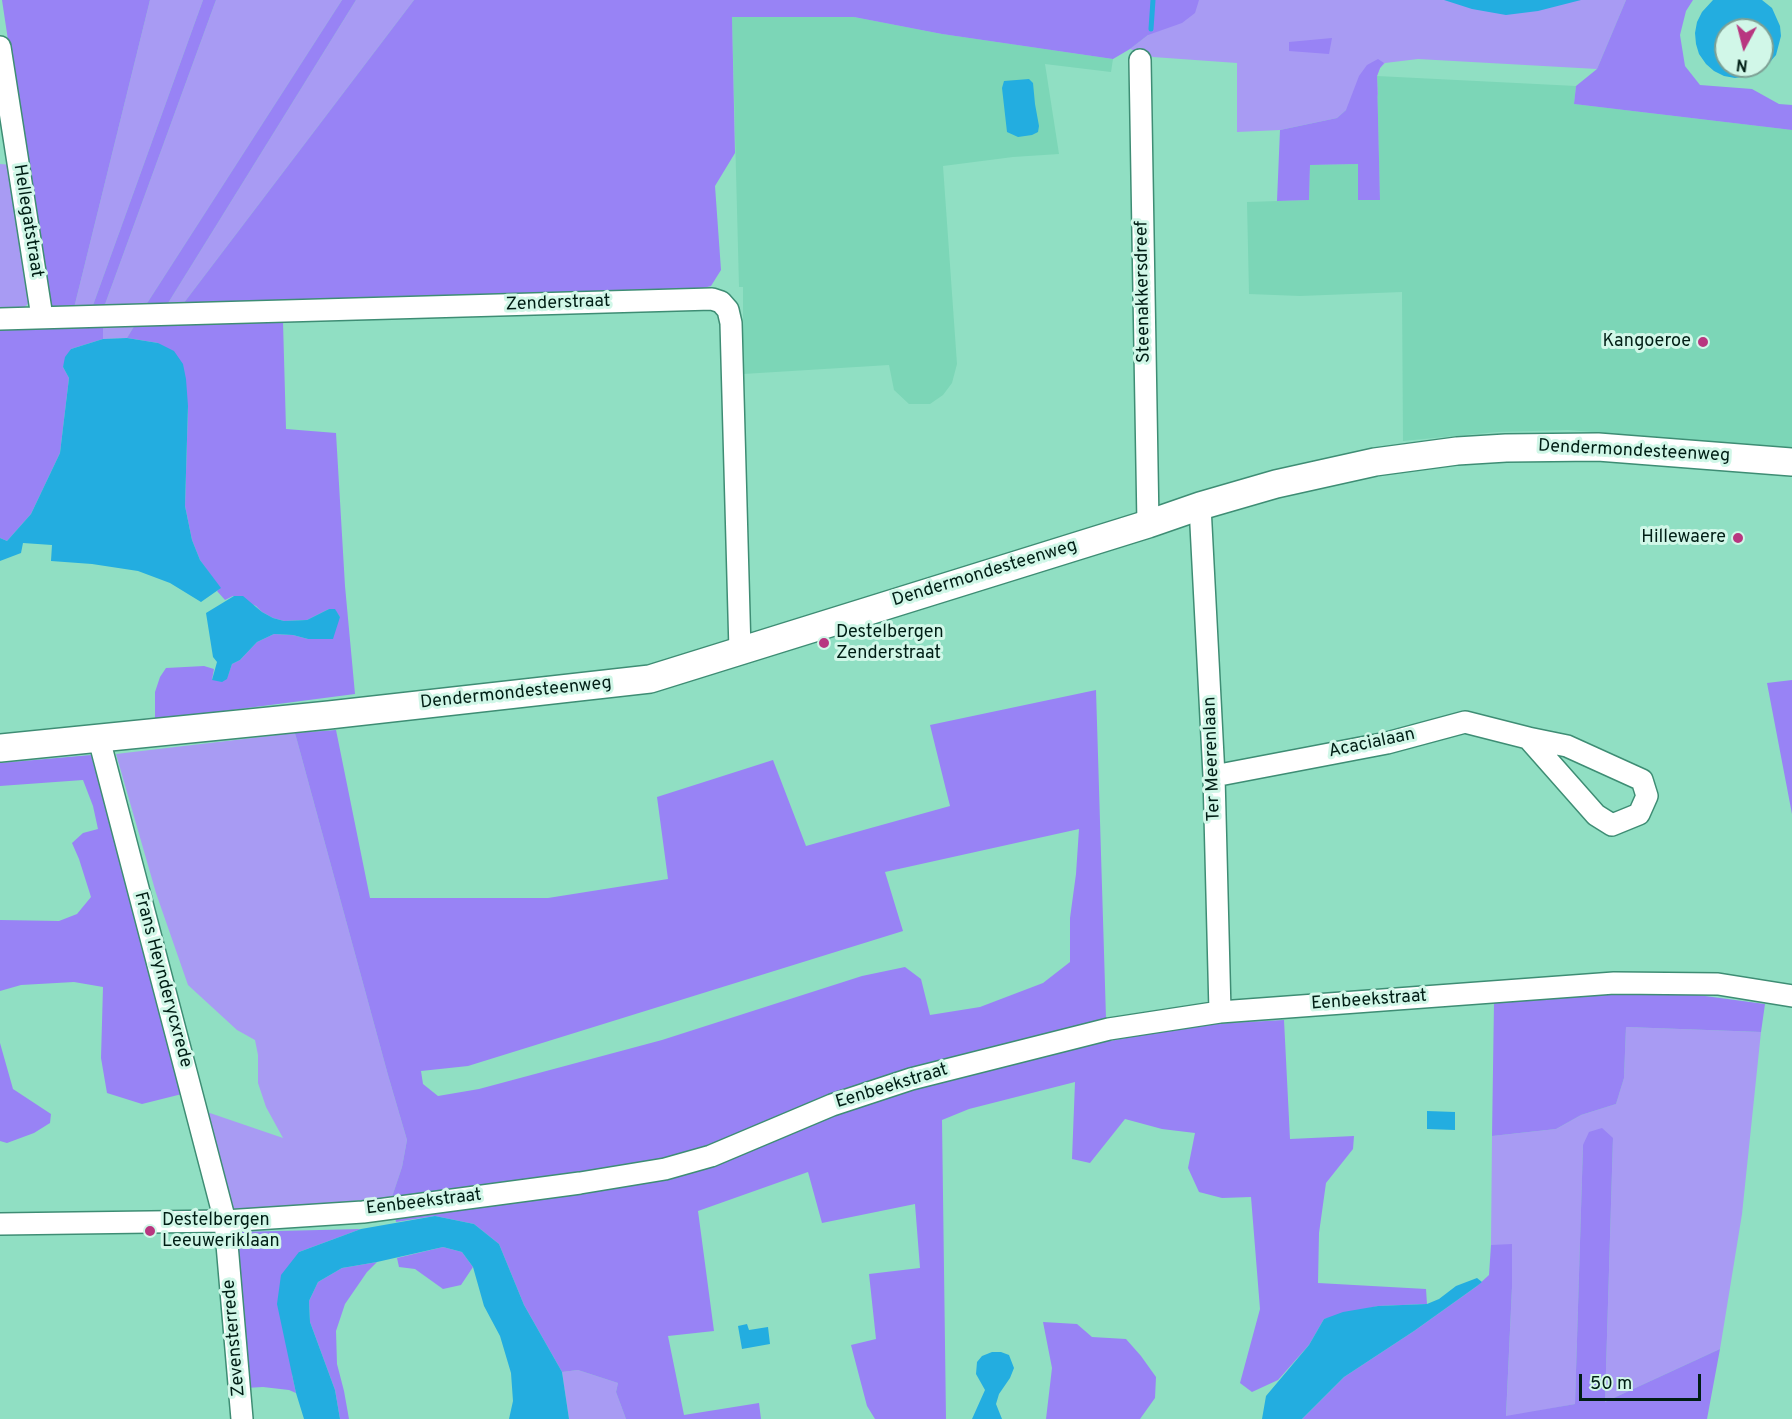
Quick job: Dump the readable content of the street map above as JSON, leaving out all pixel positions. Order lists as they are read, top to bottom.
{
  "streets": {
    "main road": ["Dendermondesteenweg"],
    "street": [
      "Hellegatstraat",
      "Steenakkersdreef",
      "Zenderstraat",
      "Acacialaan",
      "Ter Meerenlaan",
      "Frans Heynderycxrede",
      "Eenbeekstraat",
      "Zevensterrede"
    ]
  },
  "crossings": [
    ["Hellegatstraat", "Zenderstraat"],
    ["Steenakkersdreef", "Dendermondesteenweg"],
    ["Zenderstraat", "Dendermondesteenweg"],
    ["Dendermondesteenweg", "Ter Meerenlaan"],
    ["Dendermondesteenweg", "Frans Heynderycxrede"],
    ["Acacialaan", "Ter Meerenlaan"],
    ["Ter Meerenlaan", "Eenbeekstraat"],
    ["Frans Heynderycxrede", "Eenbeekstraat"],
    ["Frans Heynderycxrede", "Zevensterrede"],
    ["Eenbeekstraat", "Zevensterrede"]
  ],
  "places": [
    "Kangoeroe",
    "Hillewaere",
    "Destelbergen Zenderstraat",
    "Destelbergen Leeuweriklaan"
  ],
  "scale_bar": "50 m",
  "north": "bottom"
}
